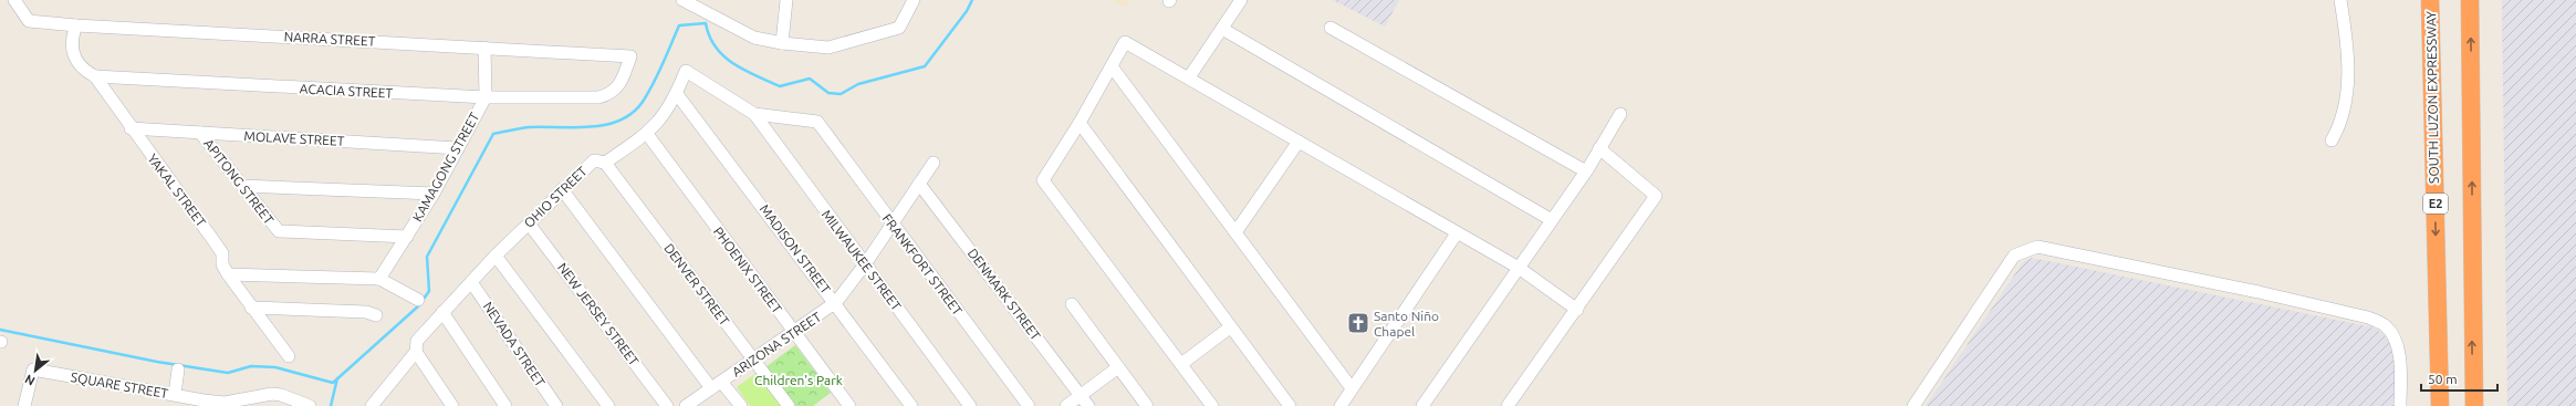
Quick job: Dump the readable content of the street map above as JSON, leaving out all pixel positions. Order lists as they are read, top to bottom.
{
  "streets": {
    "highway": ["SOUTH LUZON EXPRESSWAY", "E2"],
    "street": [
      "NARRA STREET",
      "ACACIA STREET",
      "MOLAVE STREET",
      "KAMAGONG STREET",
      "APITONG STREET",
      "YAKAL STREET",
      "OHIO STREET",
      "MADISON STREET",
      "MILWAUKEE STREET",
      "FRANKFORT STREET",
      "PHOENIX STREET",
      "DENVER STREET",
      "DENMARK STREET",
      "NEW JERSEY STREET",
      "NEVADA STREET",
      "ARIZONA STREET",
      "SQUARE STREET"
    ]
  },
  "crossings": [
    ["NARRA STREET", "ACACIA STREET"],
    ["NARRA STREET", "KAMAGONG STREET"],
    ["NARRA STREET", "YAKAL STREET"],
    ["ACACIA STREET", "KAMAGONG STREET"],
    ["ACACIA STREET", "YAKAL STREET"],
    ["MOLAVE STREET", "KAMAGONG STREET"],
    ["MOLAVE STREET", "APITONG STREET"],
    ["MOLAVE STREET", "YAKAL STREET"],
    ["KAMAGONG STREET", "APITONG STREET"],
    ["OHIO STREET", "MADISON STREET"],
    ["OHIO STREET", "MILWAUKEE STREET"],
    ["OHIO STREET", "FRANKFORT STREET"],
    ["OHIO STREET", "PHOENIX STREET"],
    ["OHIO STREET", "DENVER STREET"],
    ["OHIO STREET", "NEW JERSEY STREET"],
    ["OHIO STREET", "NEVADA STREET"],
    ["MADISON STREET", "ARIZONA STREET"],
    ["MILWAUKEE STREET", "ARIZONA STREET"],
    ["FRANKFORT STREET", "ARIZONA STREET"],
    ["PHOENIX STREET", "ARIZONA STREET"],
    ["DENVER STREET", "ARIZONA STREET"],
    ["DENMARK STREET", "ARIZONA STREET"]
  ],
  "parks": ["Children's Park"],
  "places": {
    "church": ["Santo Niño Chapel"]
  },
  "scale_bar": "50 m",
  "north": "bottom left"
}
